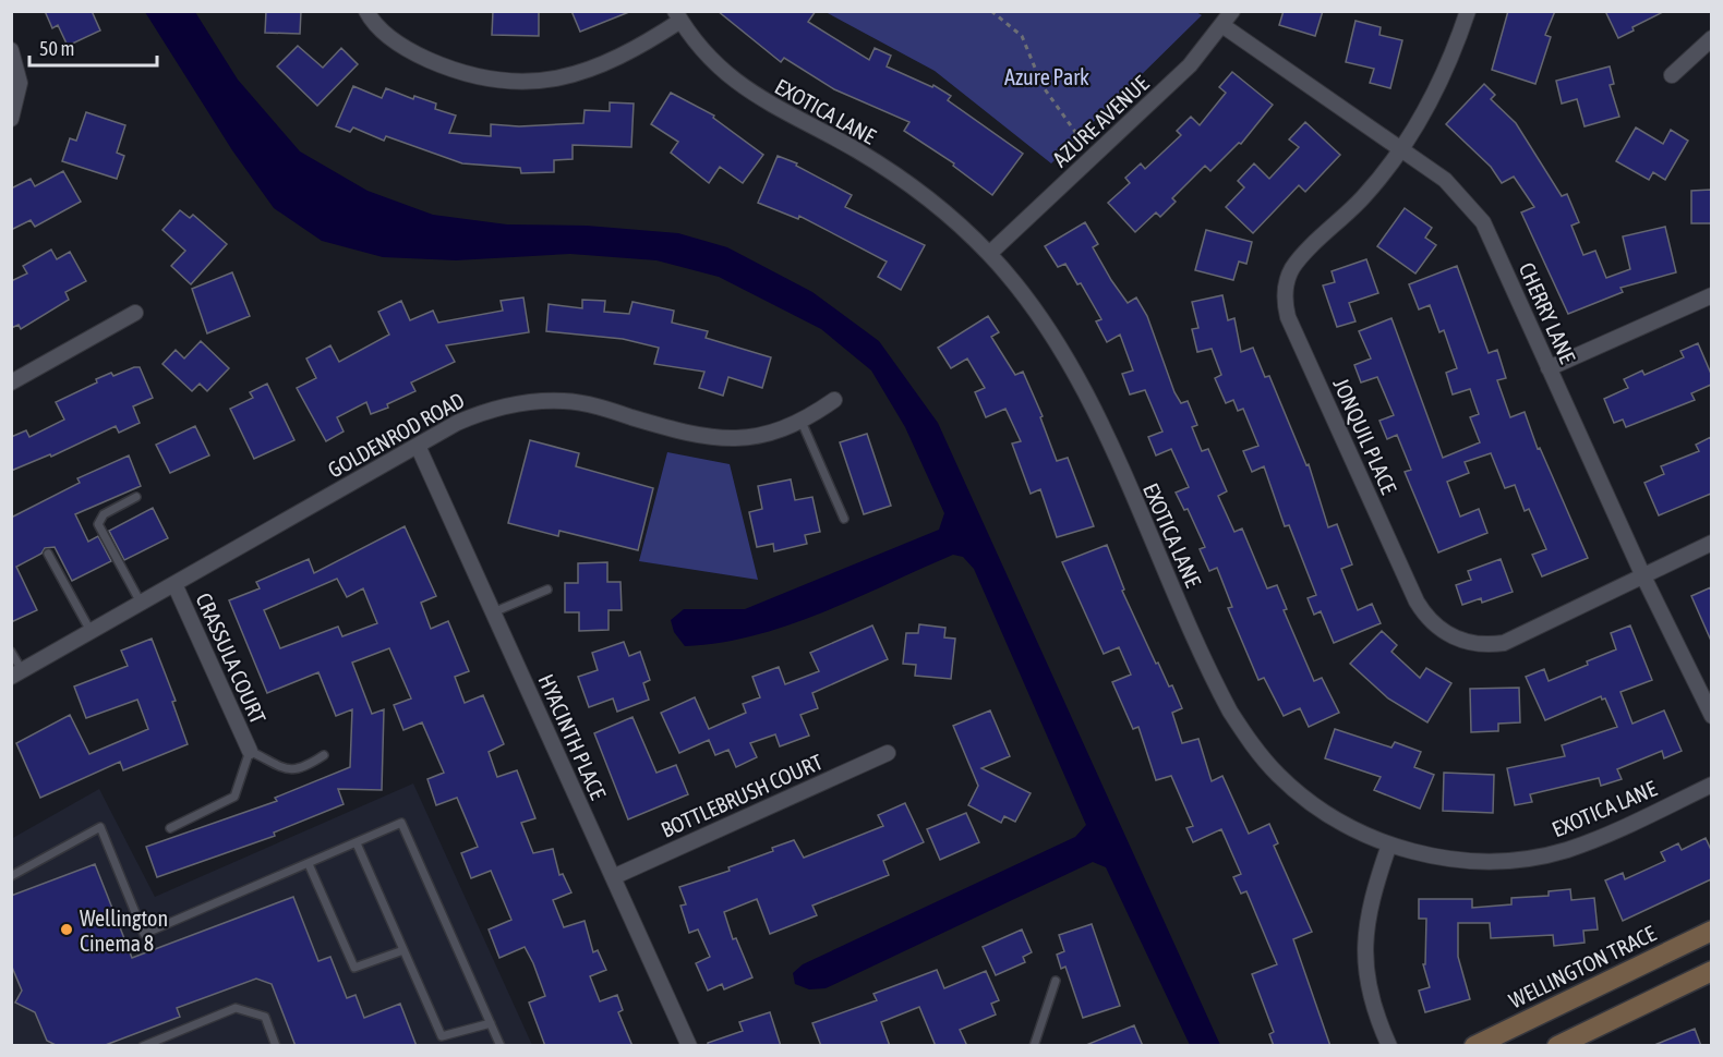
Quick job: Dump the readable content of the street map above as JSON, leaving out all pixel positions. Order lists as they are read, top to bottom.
{
  "streets": {
    "street": [
      "EXOTICA LANE",
      "AZURE AVENUE",
      "CHERRY LANE",
      "GOLDENROD ROAD",
      "JONQUIL PLACE",
      "CRASSULA COURT",
      "HYACINTH PLACE",
      "BOTTLEBRUSH COURT",
      "WELLINGTON TRACE"
    ]
  },
  "crossings": [
    ["EXOTICA LANE", "AZURE AVENUE"],
    ["AZURE AVENUE", "CHERRY LANE"],
    ["CHERRY LANE", "JONQUIL PLACE"],
    ["GOLDENROD ROAD", "CRASSULA COURT"],
    ["GOLDENROD ROAD", "HYACINTH PLACE"],
    ["HYACINTH PLACE", "BOTTLEBRUSH COURT"]
  ],
  "parks": ["Azure Park"],
  "places": ["Wellington Cinema 8"],
  "scale_bar": "50 m"
}
